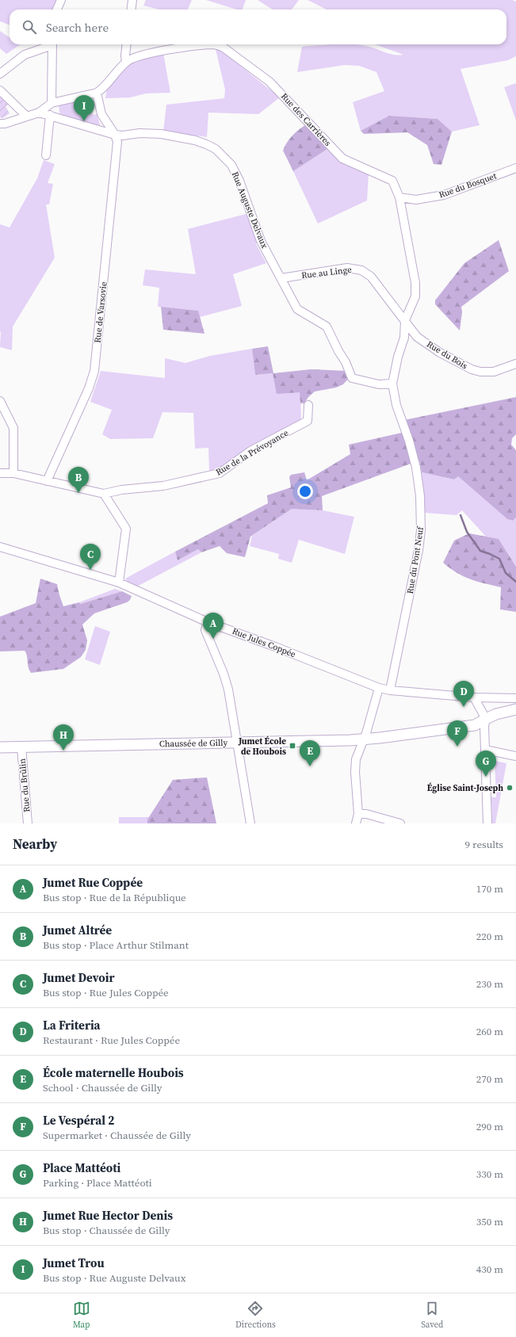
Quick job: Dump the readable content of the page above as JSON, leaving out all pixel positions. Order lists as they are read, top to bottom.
{
  "streets": {
    "street": [
      "Rue des Carrières",
      "Rue du Bosquet",
      "Rue Auguste Delvaux",
      "Rue au Linge",
      "Rue de Varsovie",
      "Rue du Bois",
      "Rue de la Prévoyance",
      "Rue du Pont Neuf",
      "Rue Jules Coppée",
      "Chaussée de Gilly",
      "Rue du Brûlin"
    ]
  },
  "crossings": [
    ["Rue des Carrières", "Rue du Bosquet"],
    ["Rue des Carrières", "Rue au Linge"],
    ["Rue des Carrières", "Rue du Bois"],
    ["Rue des Carrières", "Rue du Pont Neuf"],
    ["Rue Auguste Delvaux", "Rue au Linge"],
    ["Rue Auguste Delvaux", "Rue de Varsovie"],
    ["Rue Auguste Delvaux", "Rue du Pont Neuf"],
    ["Rue au Linge", "Rue du Bois"],
    ["Rue au Linge", "Rue du Pont Neuf"],
    ["Rue du Bois", "Rue du Pont Neuf"],
    ["Rue du Pont Neuf", "Rue Jules Coppée"],
    ["Chaussée de Gilly", "Rue du Brûlin"]
  ],
  "places": {
    "transit": ["Jumet École de Houbois"],
    "other": ["Église Saint-Joseph"]
  },
  "page": {
    "search": "Search here",
    "pins": [
      "I",
      "B",
      "C",
      "A",
      "D",
      "F",
      "H",
      "E",
      "G"
    ],
    "heading": ["Nearby", "9 results"],
    "list": [
      {
        "mark": "A",
        "name": "Jumet Rue Coppée",
        "note": "Bus stop · Rue de la République",
        "value": "170 m"
      },
      {
        "mark": "B",
        "name": "Jumet Altrée",
        "note": "Bus stop · Place Arthur Stilmant",
        "value": "220 m"
      },
      {
        "mark": "C",
        "name": "Jumet Devoir",
        "note": "Bus stop · Rue Jules Coppée",
        "value": "230 m"
      },
      {
        "mark": "D",
        "name": "La Friteria",
        "note": "Restaurant · Rue Jules Coppée",
        "value": "260 m"
      },
      {
        "mark": "E",
        "name": "École maternelle Houbois",
        "note": "School · Chaussée de Gilly",
        "value": "270 m"
      },
      {
        "mark": "F",
        "name": "Le Vespéral 2",
        "note": "Supermarket · Chaussée de Gilly",
        "value": "290 m"
      },
      {
        "mark": "G",
        "name": "Place Mattéoti",
        "note": "Parking · Place Mattéoti",
        "value": "330 m"
      },
      {
        "mark": "H",
        "name": "Jumet Rue Hector Denis",
        "note": "Bus stop · Chaussée de Gilly",
        "value": "350 m"
      },
      {
        "mark": "I",
        "name": "Jumet Trou",
        "note": "Bus stop · Rue Auguste Delvaux",
        "value": "430 m"
      }
    ],
    "nav": ["Map", "Directions", "Saved"]
  }
}
